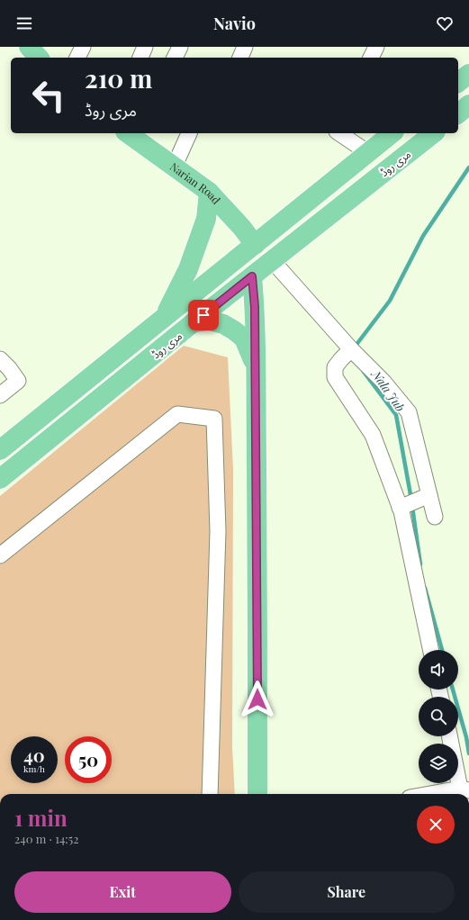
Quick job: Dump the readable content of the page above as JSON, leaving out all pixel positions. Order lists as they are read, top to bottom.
{
  "streets": {
    "main road": ["مری روڈ", "Narian Road"]
  },
  "water": ["Nala Jub"],
  "page": {
    "header": "Navio",
    "turn": ["210 m", "مری روڈ"],
    "speed": "40 km/h",
    "limit": "50",
    "heading": ["1 min", "240 m · 14:52"],
    "buttons": ["Exit", "Share"]
  }
}
